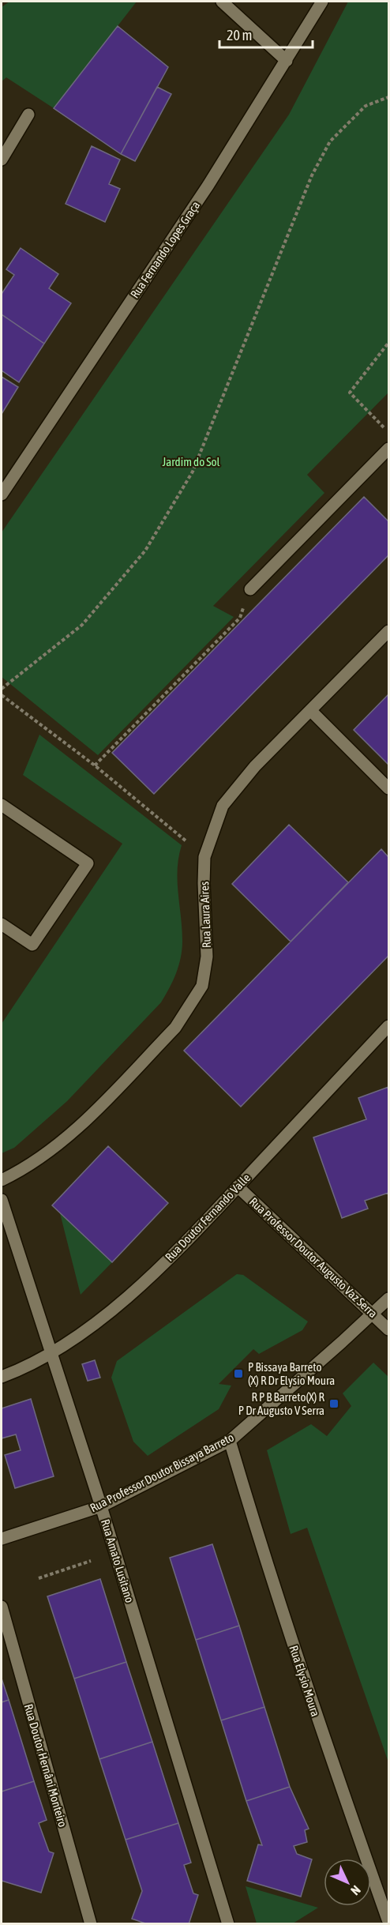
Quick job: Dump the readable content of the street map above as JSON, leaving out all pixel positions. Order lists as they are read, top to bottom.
{
  "streets": {
    "street": [
      "Rua Fernando Lopes Graça",
      "Rua Laura Aires",
      "Rua Doutor Fernando Valle",
      "Rua Professor Doutor Augusto Vaz Serra",
      "Rua Professor Doutor Bissaya Barreto",
      "Rua Amato Lusitano",
      "Rua Elysio Moura",
      "Rua Doutor Hernâni Monteiro"
    ]
  },
  "crossings": [
    ["Rua Doutor Fernando Valle", "Rua Professor Doutor Augusto Vaz Serra"],
    ["Rua Doutor Fernando Valle", "Rua Amato Lusitano"],
    ["Rua Professor Doutor Augusto Vaz Serra", "Rua Professor Doutor Bissaya Barreto"],
    ["Rua Professor Doutor Bissaya Barreto", "Rua Amato Lusitano"],
    ["Rua Professor Doutor Bissaya Barreto", "Rua Elysio Moura"]
  ],
  "parks": ["Jardim do Sol"],
  "places": {
    "transit": ["P Bissaya Barreto (X) R Dr Elysio Moura", "R P B Barreto(X) R P Dr Augusto V Serra"]
  },
  "scale_bar": "20 m",
  "north": "bottom right"
}
